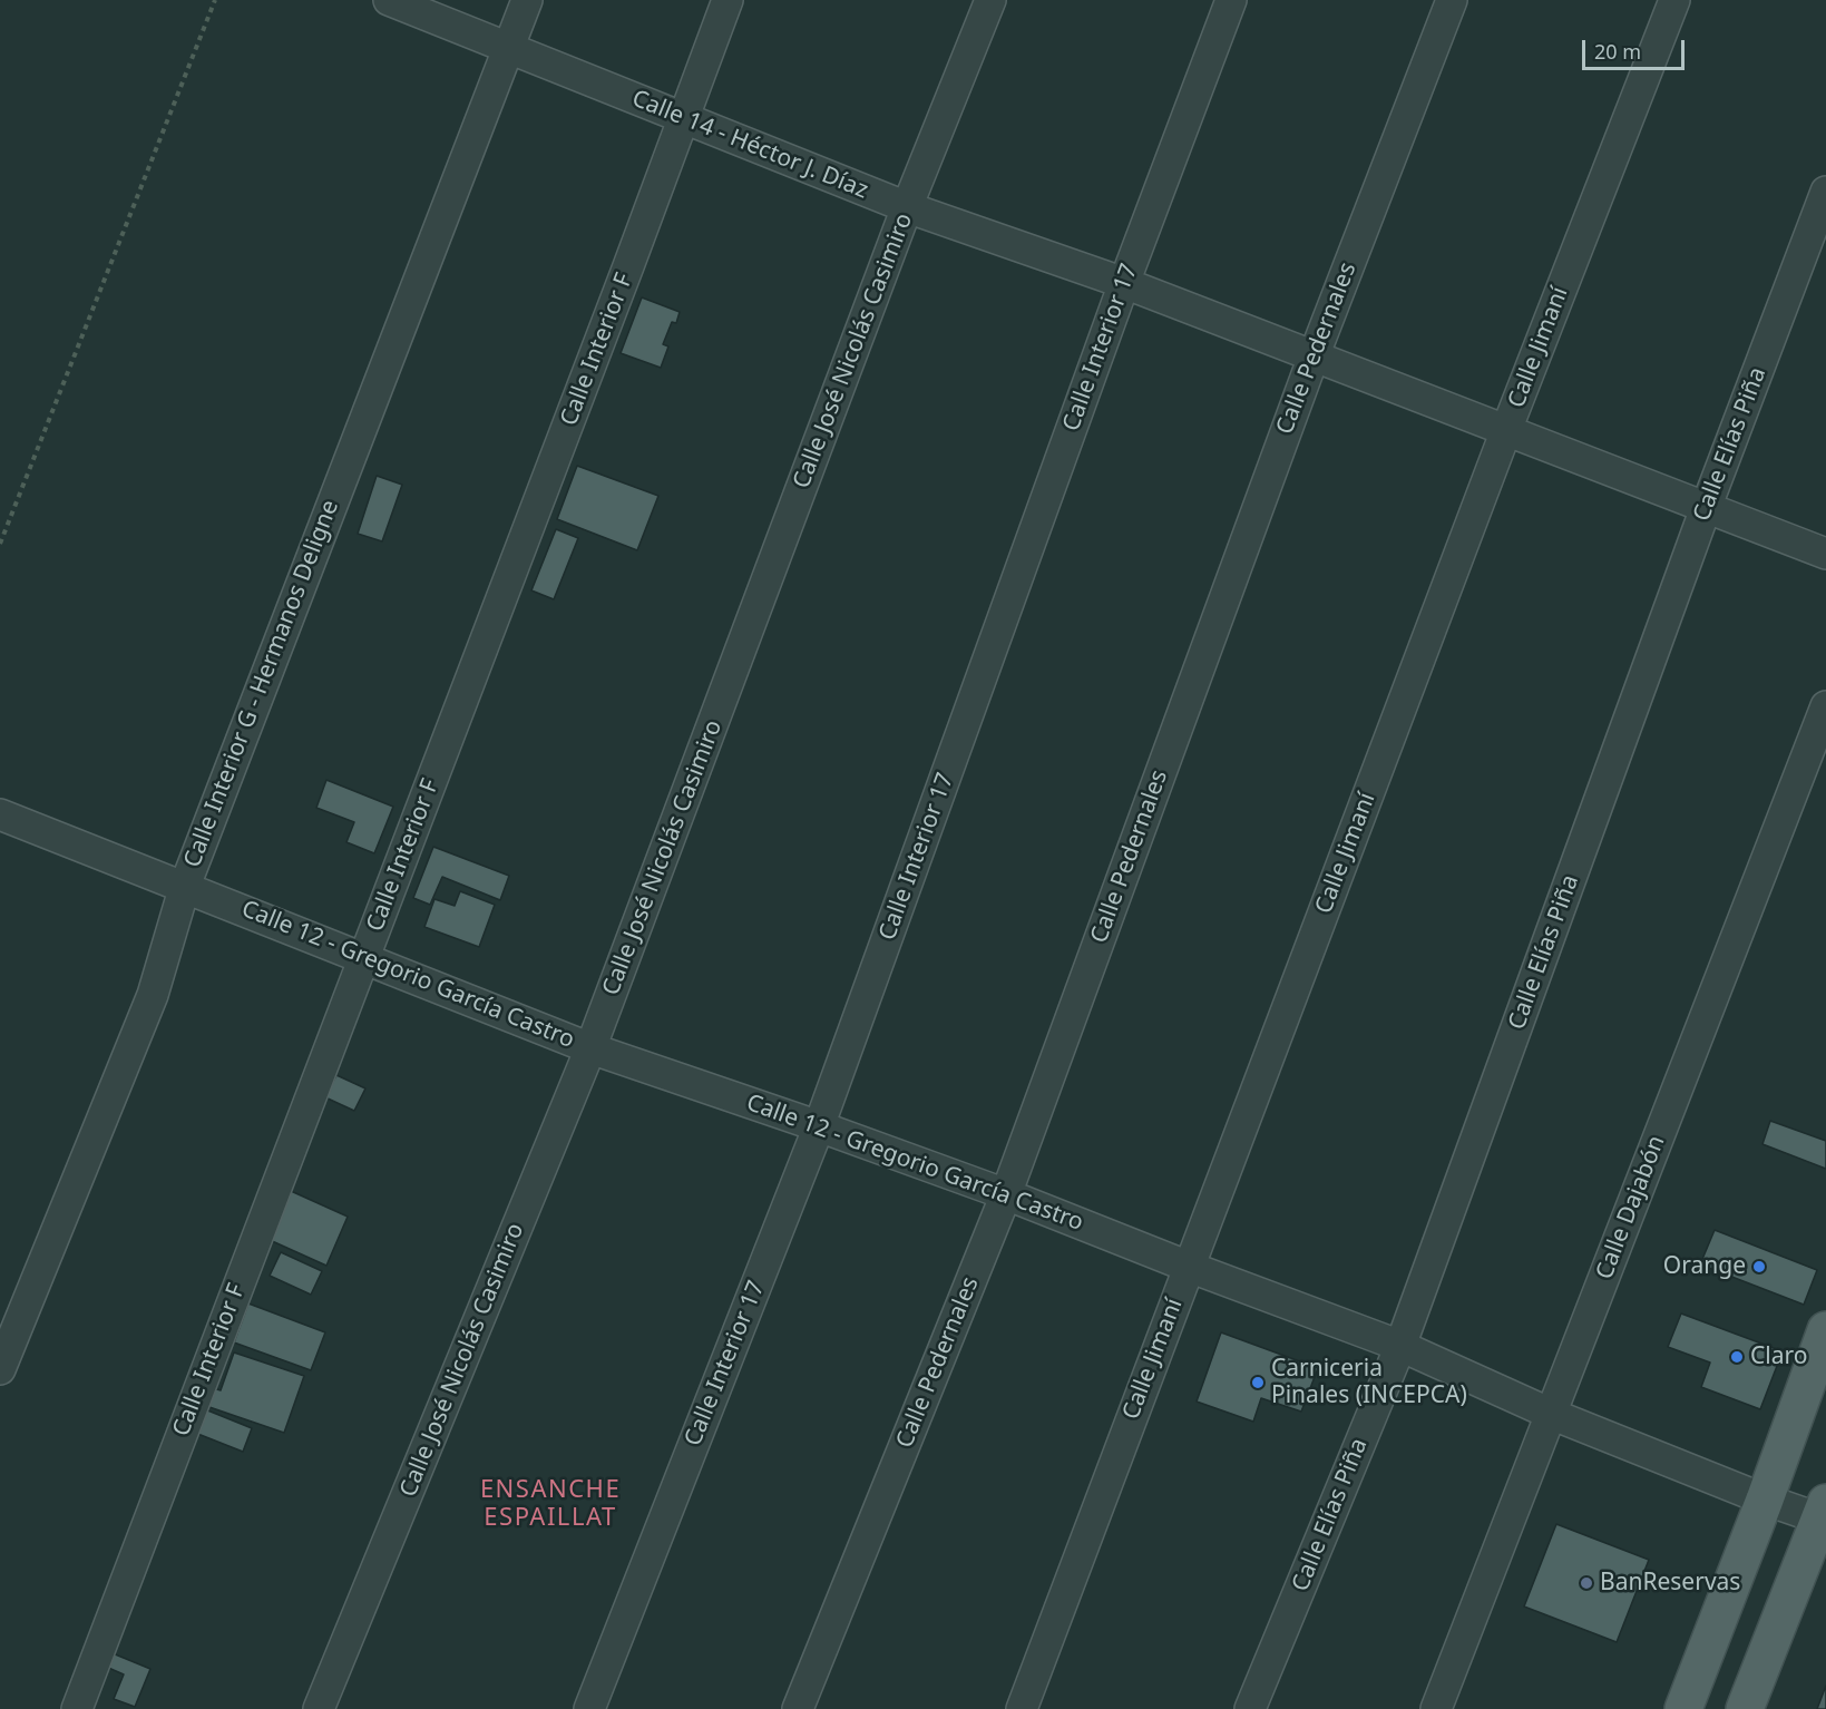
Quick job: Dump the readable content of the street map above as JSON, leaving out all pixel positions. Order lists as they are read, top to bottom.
{
  "streets": {
    "street": [
      "Calle 14 - Héctor J. Díaz",
      "Calle Interior 17",
      "Calle Jimaní",
      "Calle Pedernales",
      "Calle Interior F",
      "Calle José Nicolás Casimiro",
      "Calle Elías Piña",
      "Calle Interior G - Hermanos Deligne",
      "Calle 12 - Gregorio García Castro",
      "Calle Dajabón"
    ]
  },
  "crossings": [
    ["Calle 14 - Héctor J. Díaz", "Calle Interior 17"],
    ["Calle 14 - Héctor J. Díaz", "Calle Jimaní"],
    ["Calle 14 - Héctor J. Díaz", "Calle Pedernales"],
    ["Calle 14 - Héctor J. Díaz", "Calle Interior F"],
    ["Calle 14 - Héctor J. Díaz", "Calle José Nicolás Casimiro"],
    ["Calle 14 - Héctor J. Díaz", "Calle Elías Piña"],
    ["Calle 14 - Héctor J. Díaz", "Calle Interior G - Hermanos Deligne"],
    ["Calle Interior 17", "Calle 12 - Gregorio García Castro"],
    ["Calle Jimaní", "Calle 12 - Gregorio García Castro"],
    ["Calle Pedernales", "Calle 12 - Gregorio García Castro"],
    ["Calle Interior F", "Calle 12 - Gregorio García Castro"],
    ["Calle José Nicolás Casimiro", "Calle 12 - Gregorio García Castro"],
    ["Calle Elías Piña", "Calle 12 - Gregorio García Castro"],
    ["Calle Interior G - Hermanos Deligne", "Calle 12 - Gregorio García Castro"],
    ["Calle 12 - Gregorio García Castro", "Calle Dajabón"]
  ],
  "districts": ["ENSANCHE ESPAILLAT"],
  "places": [
    "Orange",
    "Claro",
    "Carniceria Pinales (INCEPCA)",
    "BanReservas"
  ],
  "scale_bar": "20 m"
}
